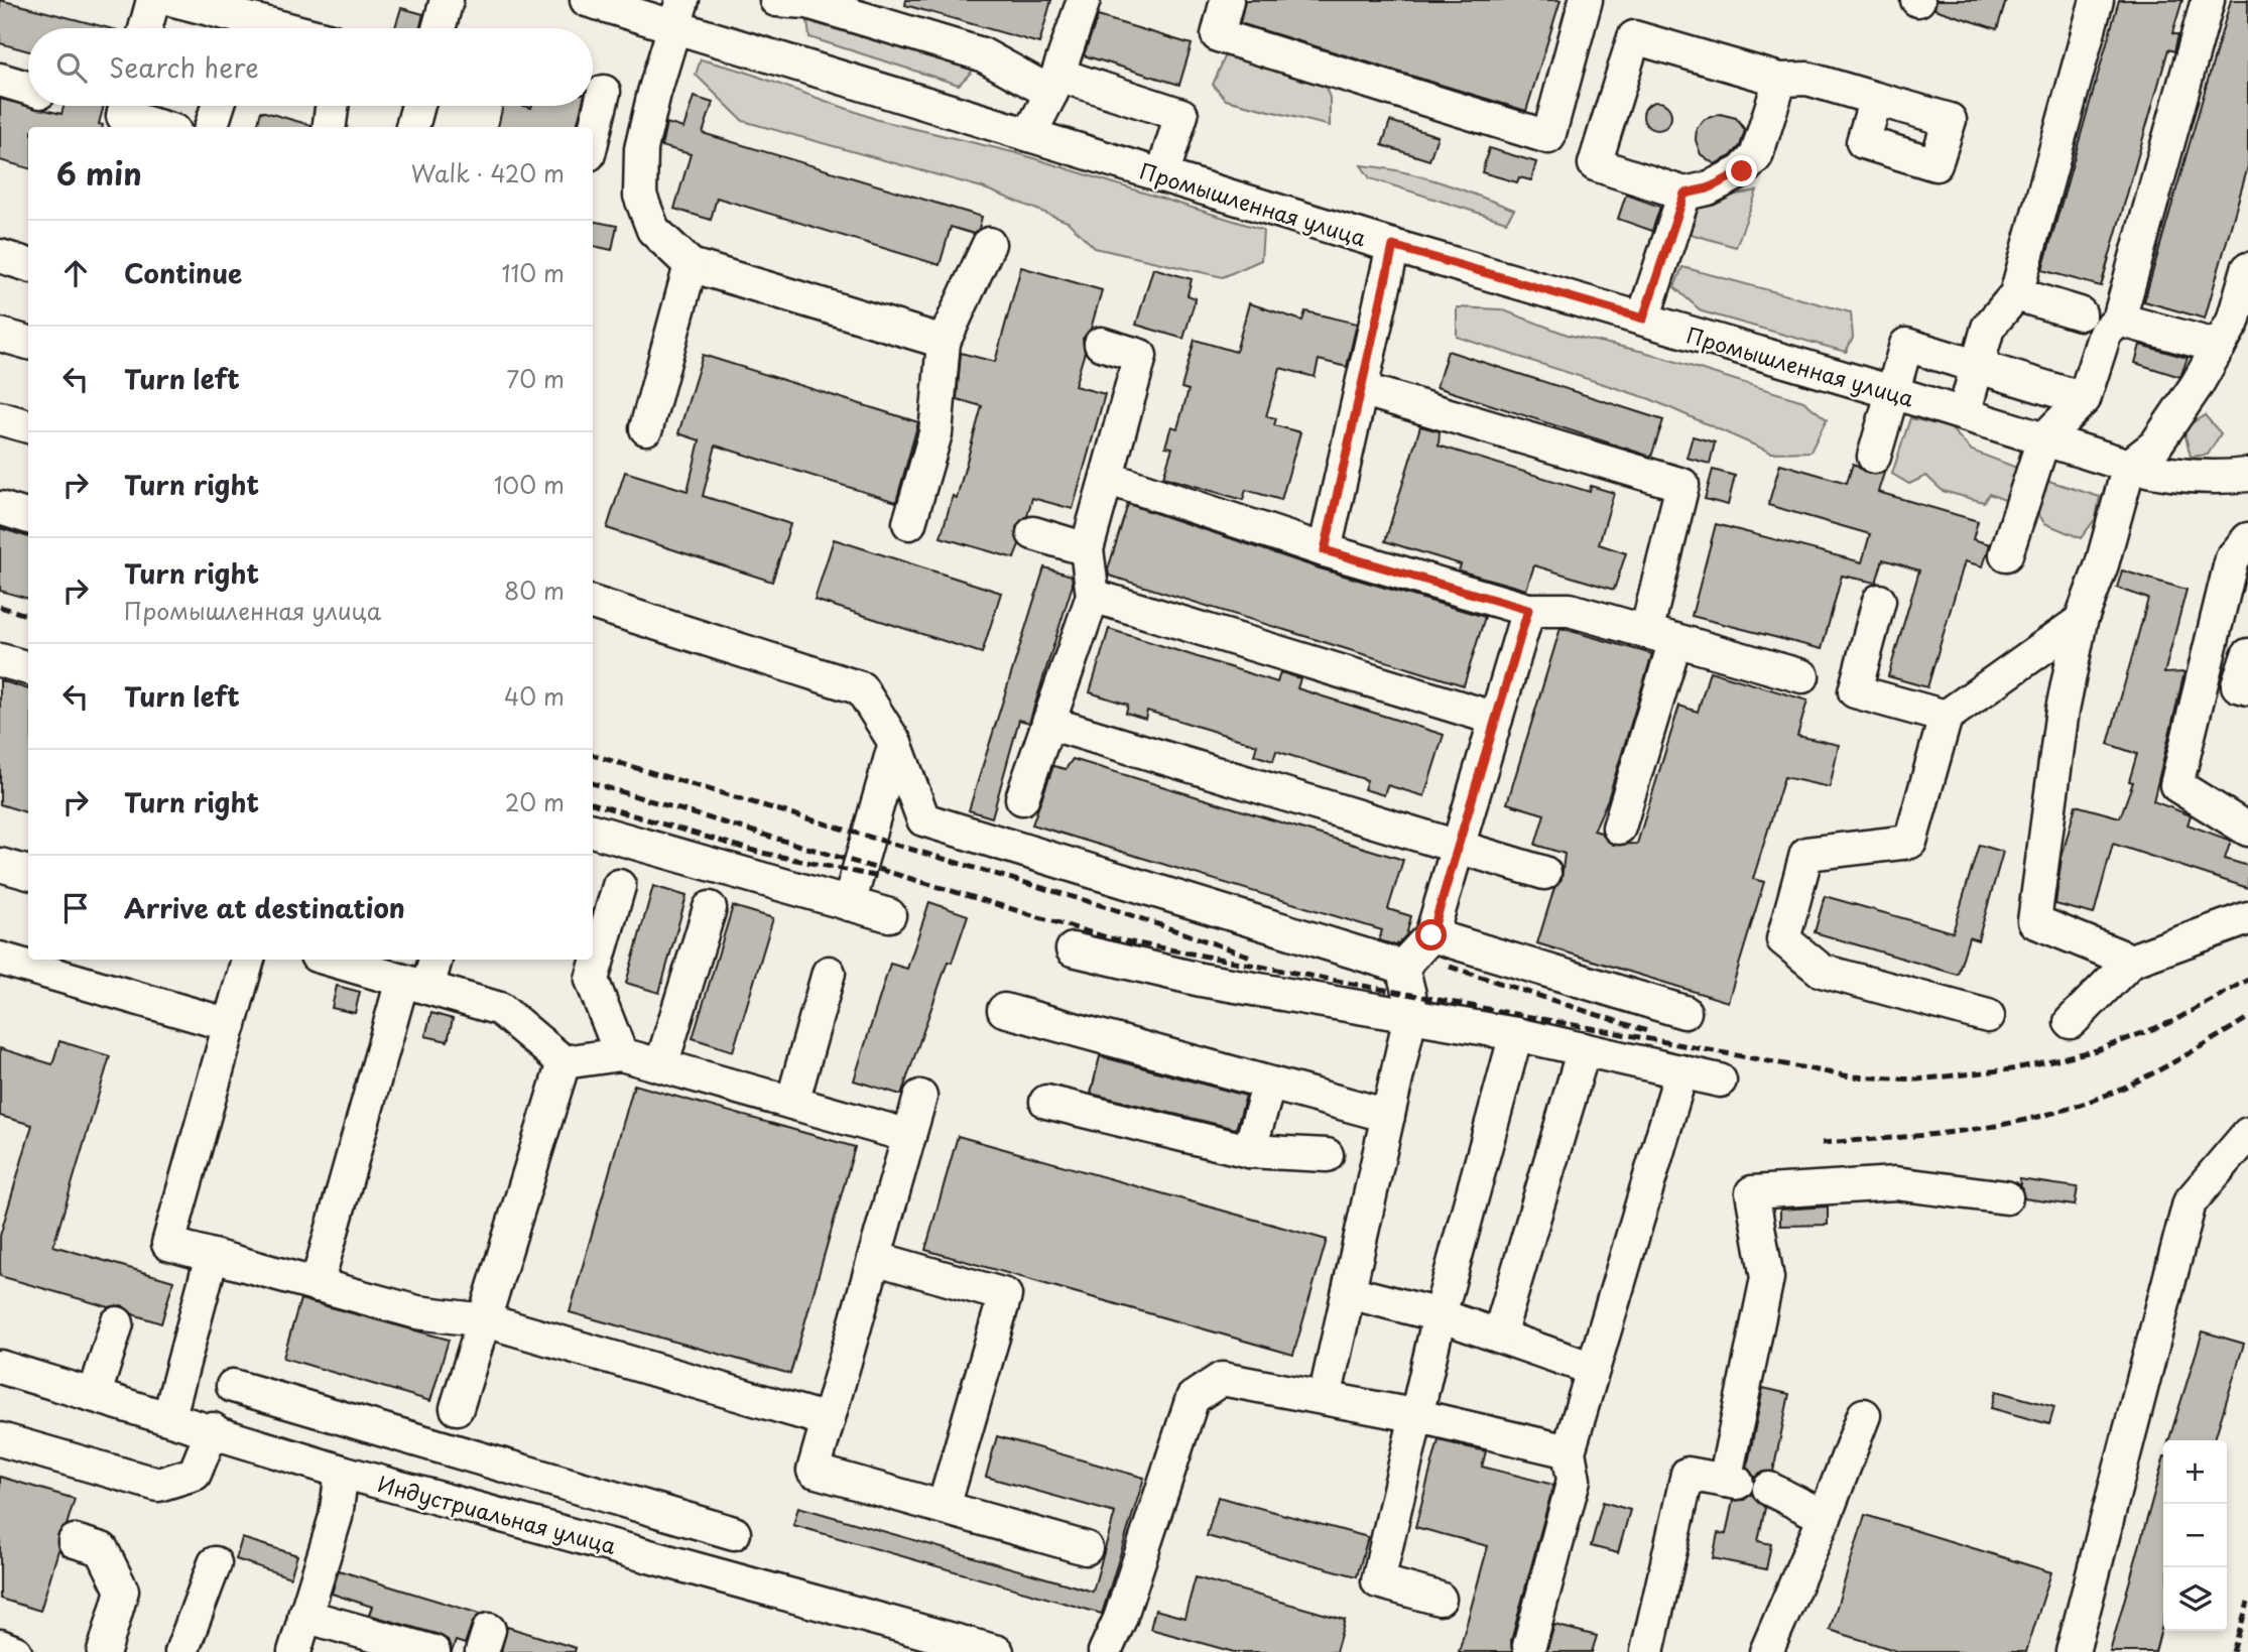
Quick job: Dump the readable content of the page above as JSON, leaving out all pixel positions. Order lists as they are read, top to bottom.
{
  "streets": {
    "street": ["Промышленная улица", "Индустриальная улица"]
  },
  "page": {
    "search": "Search here",
    "heading": ["6 min", "Walk · 420 m"],
    "list": [
      ["Continue", "110 m"],
      ["Turn left", "70 m"],
      ["Turn right", "100 m"],
      ["Turn right", "Промышленная улица", "80 m"],
      ["Turn left", "40 m"],
      ["Turn right", "20 m"],
      "Arrive at destination"
    ],
    "map_buttons": ["+", "−"]
  }
}
